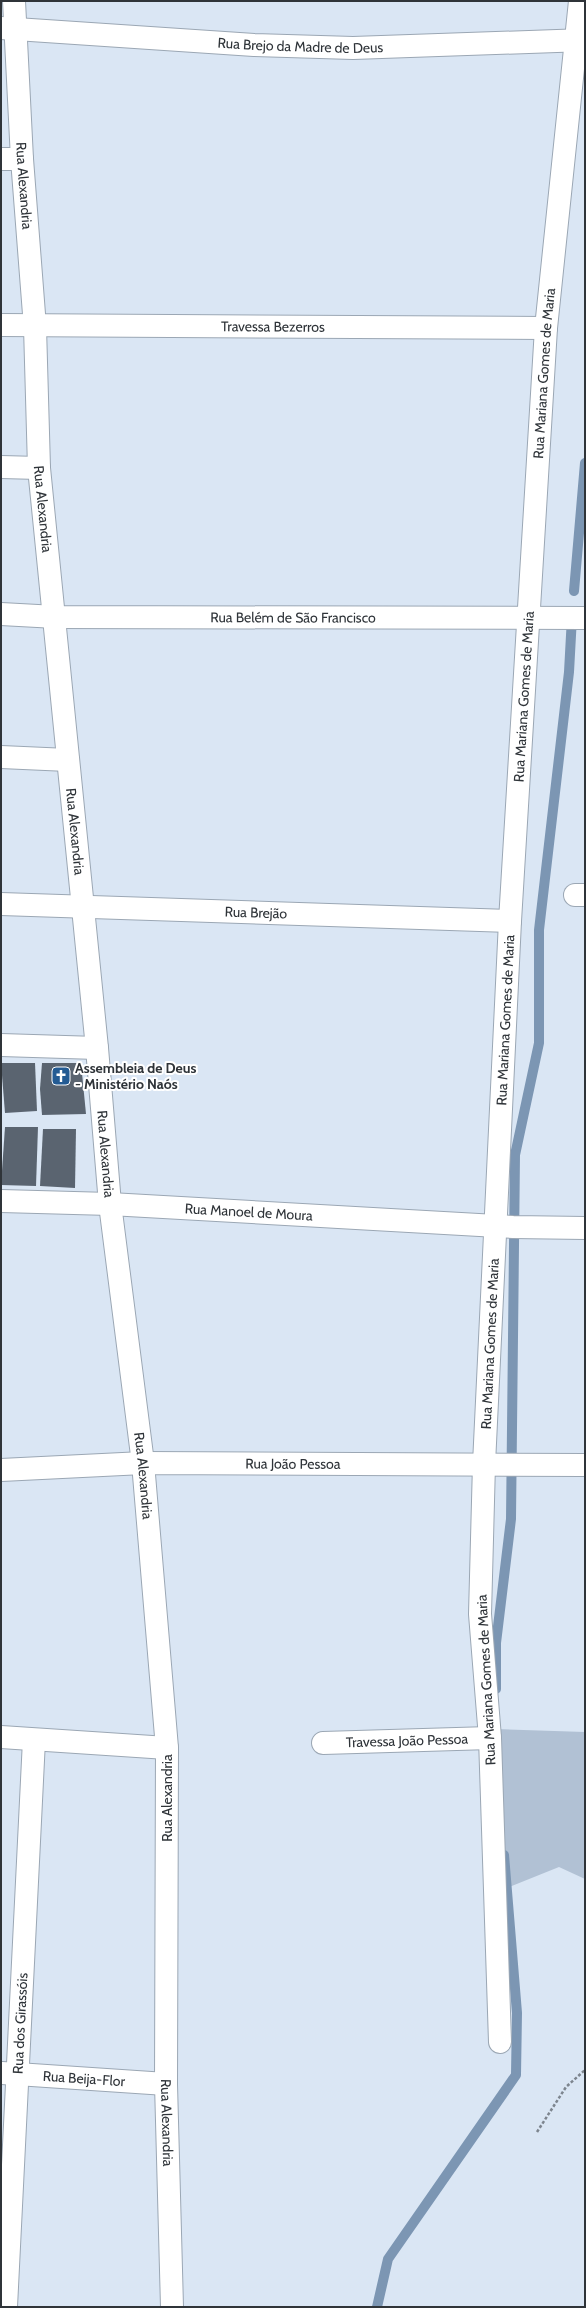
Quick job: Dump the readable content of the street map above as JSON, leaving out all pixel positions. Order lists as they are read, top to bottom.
{
  "streets": {
    "street": [
      "Rua Brejo da Madre de Deus",
      "Rua Alexandria",
      "Travessa Bezerros",
      "Rua Mariana Gomes de Maria",
      "Rua Belém de São Francisco",
      "Rua Brejão",
      "Rua Manoel de Moura",
      "Rua João Pessoa",
      "Travessa João Pessoa",
      "Rua dos Girassóis",
      "Rua Beija-Flor"
    ]
  },
  "crossings": [
    ["Rua Brejo da Madre de Deus", "Rua Alexandria"],
    ["Rua Brejo da Madre de Deus", "Rua Mariana Gomes de Maria"],
    ["Rua Alexandria", "Travessa Bezerros"],
    ["Rua Alexandria", "Rua Belém de São Francisco"],
    ["Rua Alexandria", "Rua Brejão"],
    ["Rua Alexandria", "Rua Manoel de Moura"],
    ["Rua Alexandria", "Rua João Pessoa"],
    ["Rua Alexandria", "Rua Beija-Flor"],
    ["Travessa Bezerros", "Rua Mariana Gomes de Maria"],
    ["Rua Mariana Gomes de Maria", "Rua Belém de São Francisco"],
    ["Rua Mariana Gomes de Maria", "Rua Brejão"],
    ["Rua Mariana Gomes de Maria", "Rua Manoel de Moura"],
    ["Rua Mariana Gomes de Maria", "Rua João Pessoa"],
    ["Rua Mariana Gomes de Maria", "Travessa João Pessoa"],
    ["Rua dos Girassóis", "Rua Beija-Flor"]
  ],
  "places": {
    "church": ["Assembleia de Deus - Ministério Naós"]
  }
}
